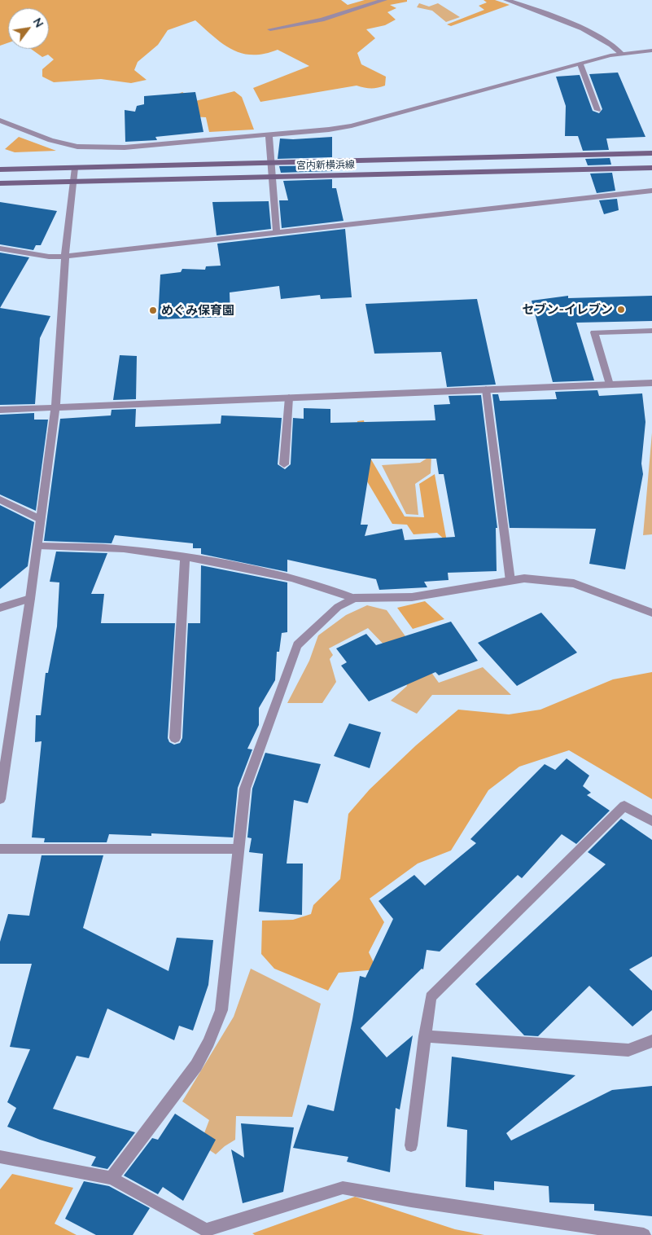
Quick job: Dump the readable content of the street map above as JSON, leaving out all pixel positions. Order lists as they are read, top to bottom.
{
  "streets": {
    "street": ["宮内新横浜線"]
  },
  "places": ["セブン-イレブン", "めぐみ保育園"],
  "north": "top right"
}
